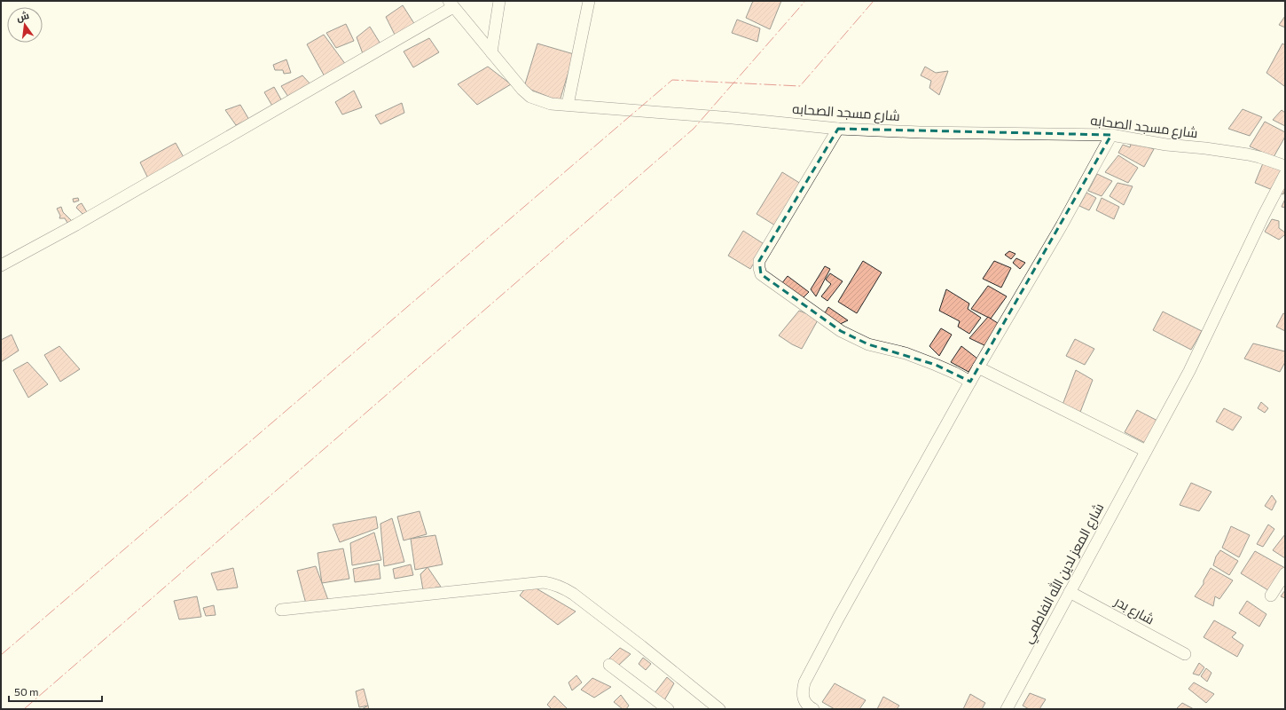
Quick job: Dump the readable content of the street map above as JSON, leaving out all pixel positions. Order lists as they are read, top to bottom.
{
  "streets": {
    "street": ["شارع مسجد الصحابه", "شارع المعز لدين الله الفاطمي", "شارع بدر"]
  },
  "crossings": [
    ["شارع المعز لدين الله الفاطمي", "شارع بدر"]
  ],
  "scale_bar": "50 m",
  "north": "top"
}
